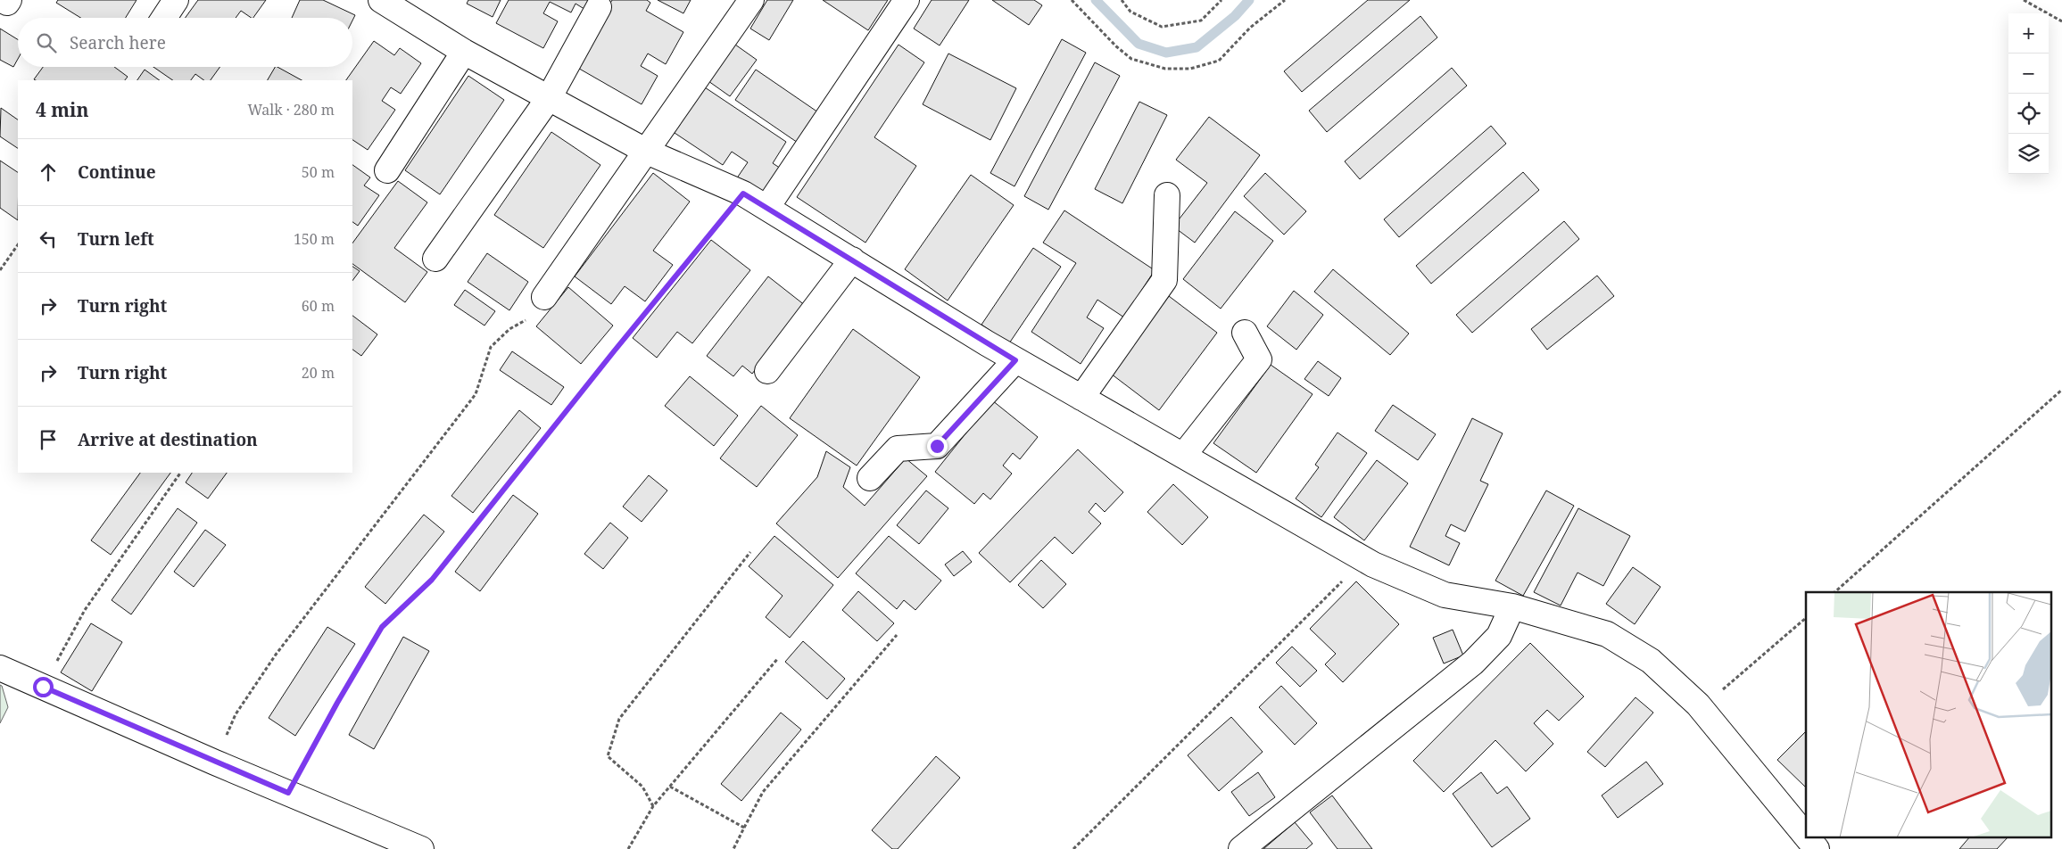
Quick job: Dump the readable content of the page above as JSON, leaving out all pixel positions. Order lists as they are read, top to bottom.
{
  "page": {
    "map_buttons": ["+", "−"],
    "search": "Search here",
    "heading": ["4 min", "Walk · 280 m"],
    "list": [
      ["Continue", "50 m"],
      ["Turn left", "150 m"],
      ["Turn right", "60 m"],
      ["Turn right", "20 m"],
      "Arrive at destination"
    ]
  }
}
